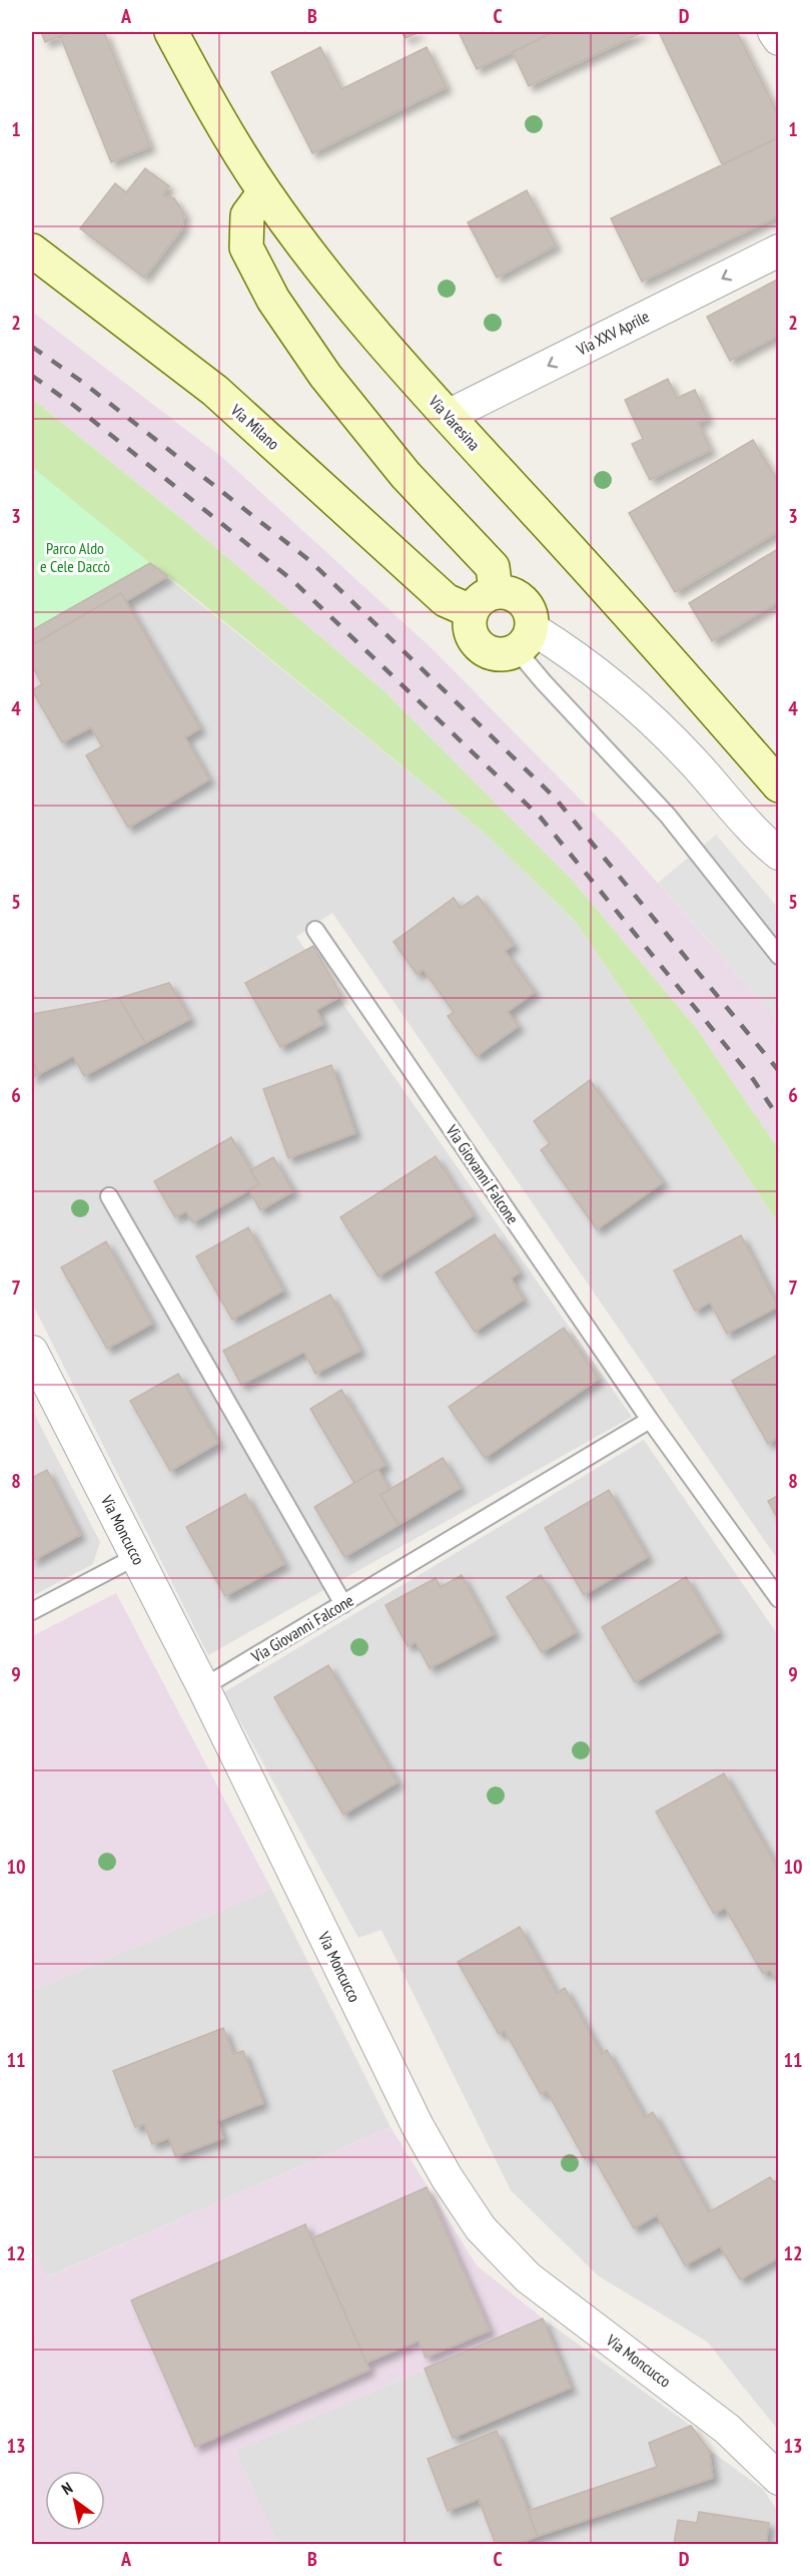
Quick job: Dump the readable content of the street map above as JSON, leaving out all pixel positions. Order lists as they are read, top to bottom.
{
  "streets": {
    "street": [
      "Via XXV Aprile",
      "Via Varesina",
      "Via Milano",
      "Via Moncucco"
    ],
    "lane": ["Via Giovanni Falcone"]
  },
  "crossings": [
    ["Via XXV Aprile", "Via Varesina"],
    ["Via Giovanni Falcone", "Via Moncucco"]
  ],
  "one_way": ["Via XXV Aprile"],
  "parks": ["Parco Aldo e Cele Daccò"],
  "north": "top left",
  "grid": {
    "columns": [
      "A",
      "B",
      "C",
      "D"
    ],
    "rows": [
      "1",
      "2",
      "3",
      "4",
      "5",
      "6",
      "7",
      "8",
      "9",
      "10",
      "11",
      "12",
      "13"
    ]
  }
}
